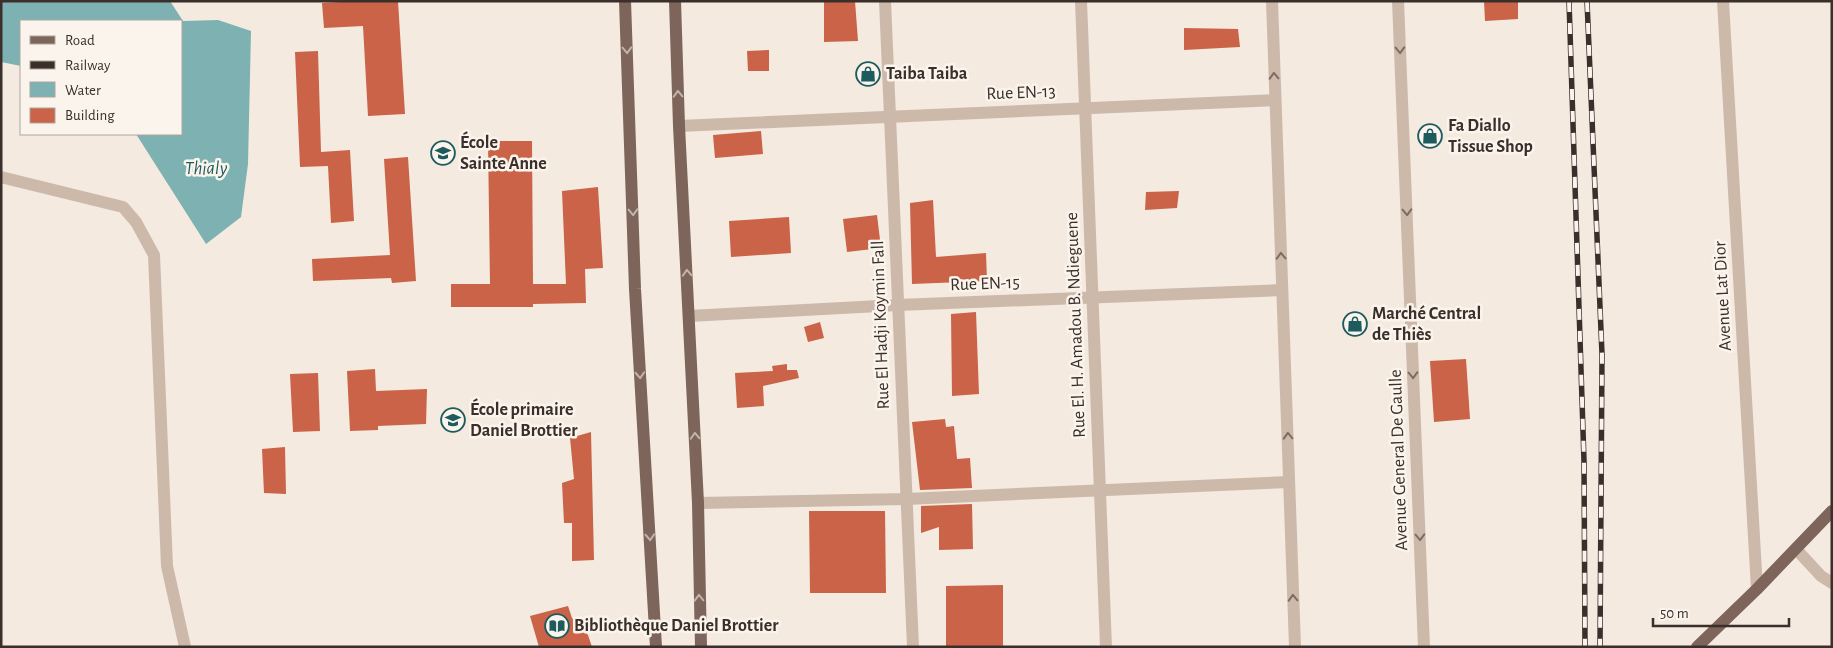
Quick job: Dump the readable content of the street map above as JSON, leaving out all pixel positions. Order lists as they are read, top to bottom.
{
  "streets": {
    "street": [
      "Rue EN-13",
      "Rue EN-15",
      "Avenue Lat Dior",
      "Rue El Hadji Koymin Fall",
      "Rue El. H. Amadou B. Ndieguene",
      "Avenue General De Gaulle"
    ]
  },
  "crossings": [
    ["Rue EN-13", "Rue El Hadji Koymin Fall"],
    ["Rue EN-13", "Rue El. H. Amadou B. Ndieguene"],
    ["Rue EN-15", "Rue El Hadji Koymin Fall"],
    ["Rue EN-15", "Rue El. H. Amadou B. Ndieguene"]
  ],
  "one_way": ["Avenue General De Gaulle"],
  "water": ["Thialy"],
  "places": {
    "shop": ["Taiba Taiba", "Fa Diallo Tissue Shop", "Marché Central de Thiès"],
    "school or university": ["École Sainte Anne", "École primaire Daniel Brottier"],
    "library": ["Bibliothèque Daniel Brottier"]
  },
  "legend": [
    "Road",
    "Railway",
    "Water",
    "Building"
  ],
  "scale_bar": "50 m"
}
